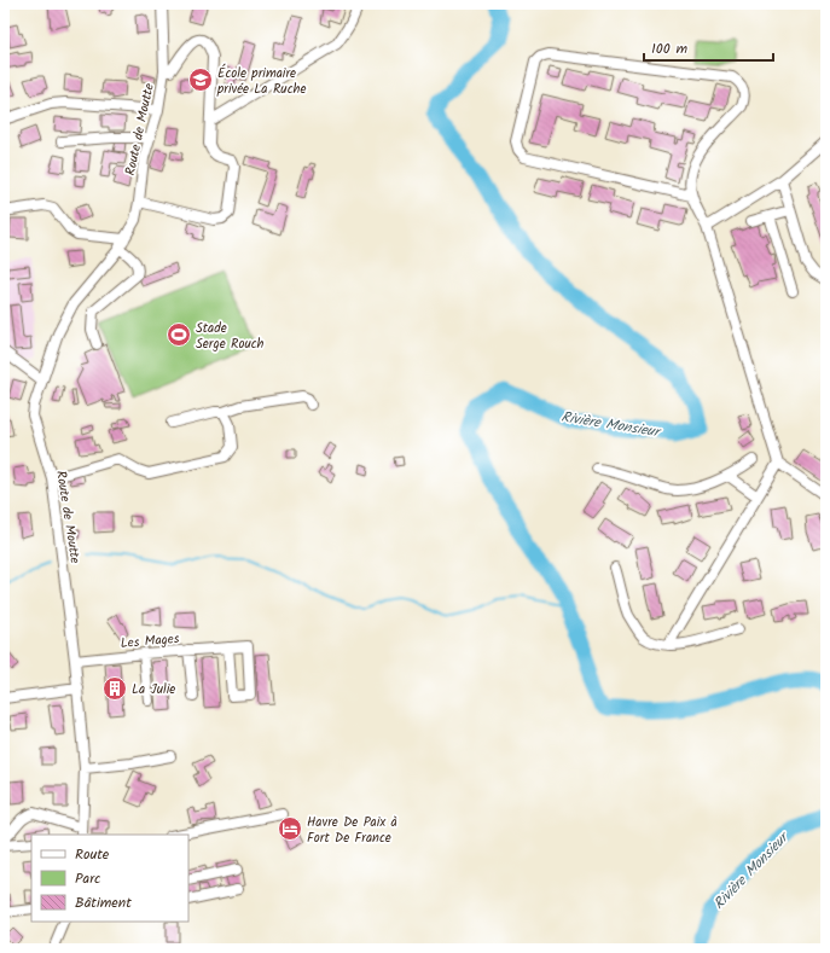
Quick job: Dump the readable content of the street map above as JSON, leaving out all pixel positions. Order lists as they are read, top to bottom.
{
  "streets": {
    "street": ["Route de Moutte", "Les Mages"]
  },
  "crossings": [
    ["Route de Moutte", "Les Mages"]
  ],
  "water": ["Rivière Monsieur"],
  "places": {
    "school or university": ["École primaire privée La Ruche"],
    "sports": ["Stade Serge Rouch"],
    "building": ["La Julie"],
    "hotel": ["Havre De Paix à Fort De France"]
  },
  "legend": ["Route", "Parc", "Bâtiment"],
  "scale_bar": "100 m"
}
